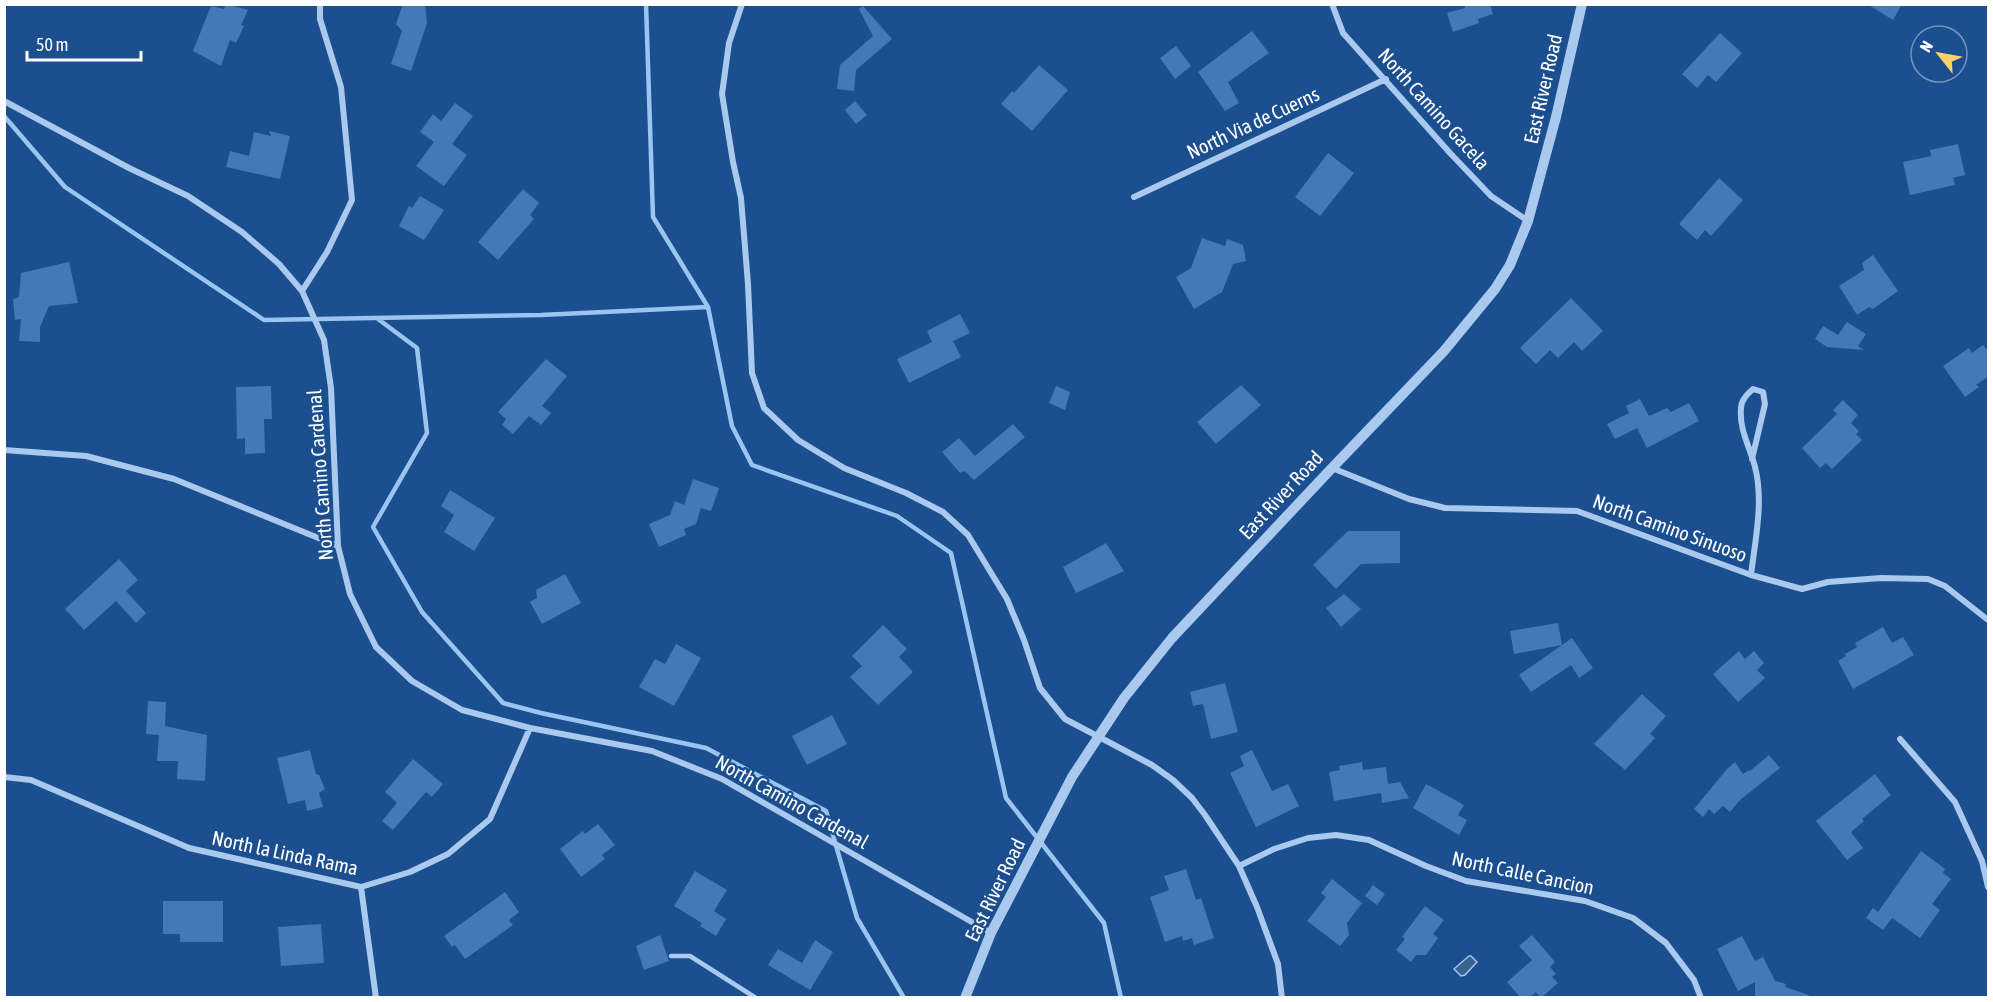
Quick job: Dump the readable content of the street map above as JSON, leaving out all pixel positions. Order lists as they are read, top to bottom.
{
  "streets": {
    "street": [
      "East River Road",
      "North Camino Gacela",
      "North Via de Cuerns",
      "North Camino Cardenal",
      "North Camino Sinuoso",
      "North la Linda Rama",
      "North Calle Cancion"
    ]
  },
  "crossings": [
    ["East River Road", "North Camino Gacela"],
    ["East River Road", "North Camino Cardenal"],
    ["East River Road", "North Camino Sinuoso"],
    ["North Camino Gacela", "North Via de Cuerns"],
    ["North Camino Cardenal", "North la Linda Rama"]
  ],
  "scale_bar": "50 m",
  "north": "top left"
}
